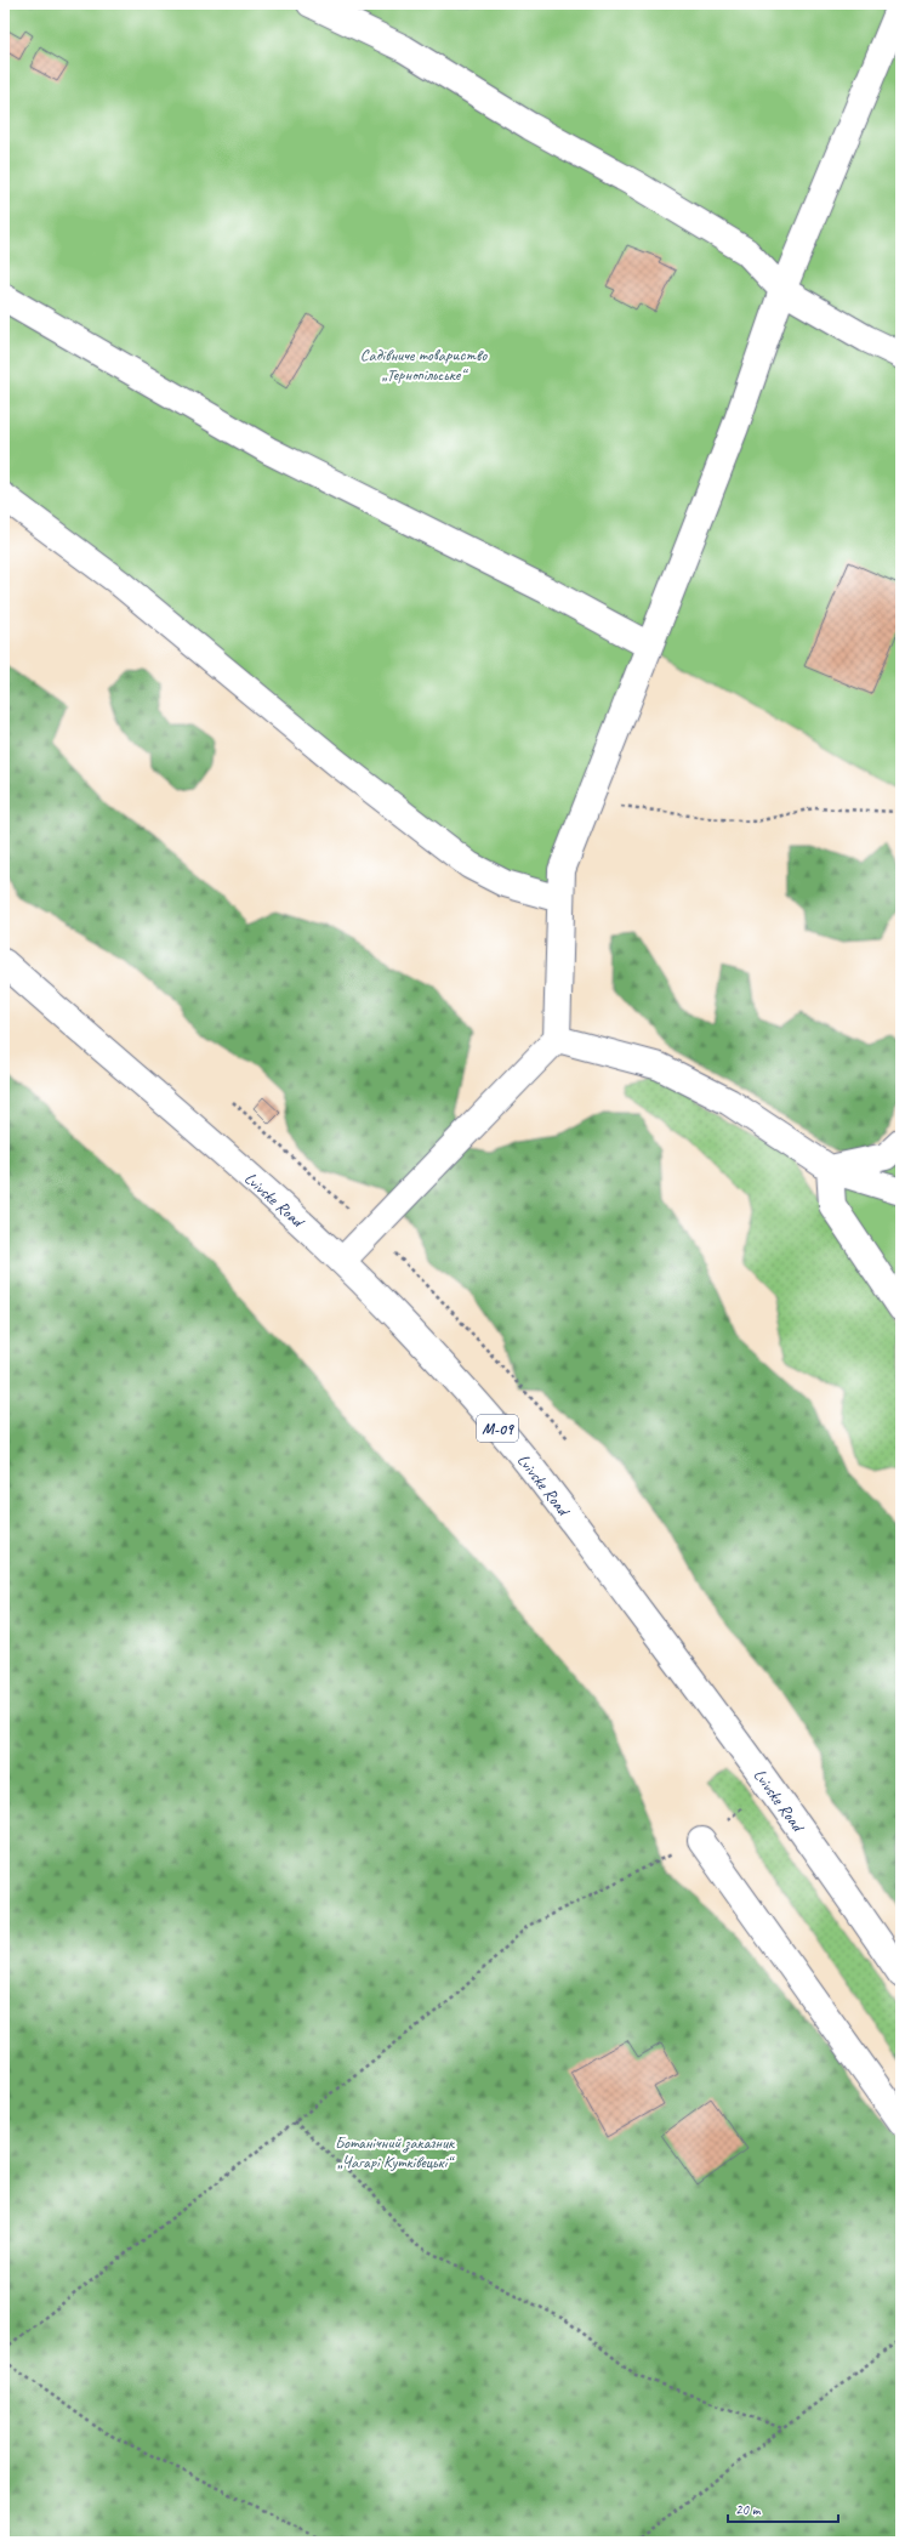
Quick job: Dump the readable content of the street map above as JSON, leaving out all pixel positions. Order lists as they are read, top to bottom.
{
  "streets": {
    "main road": ["Lvivske Road", "М-09"]
  },
  "parks": ["Садівниче товариство „Тернопільське“", "Ботанічний заказник „Чагарі Кутківецькі“"],
  "scale_bar": "20 m"
}
